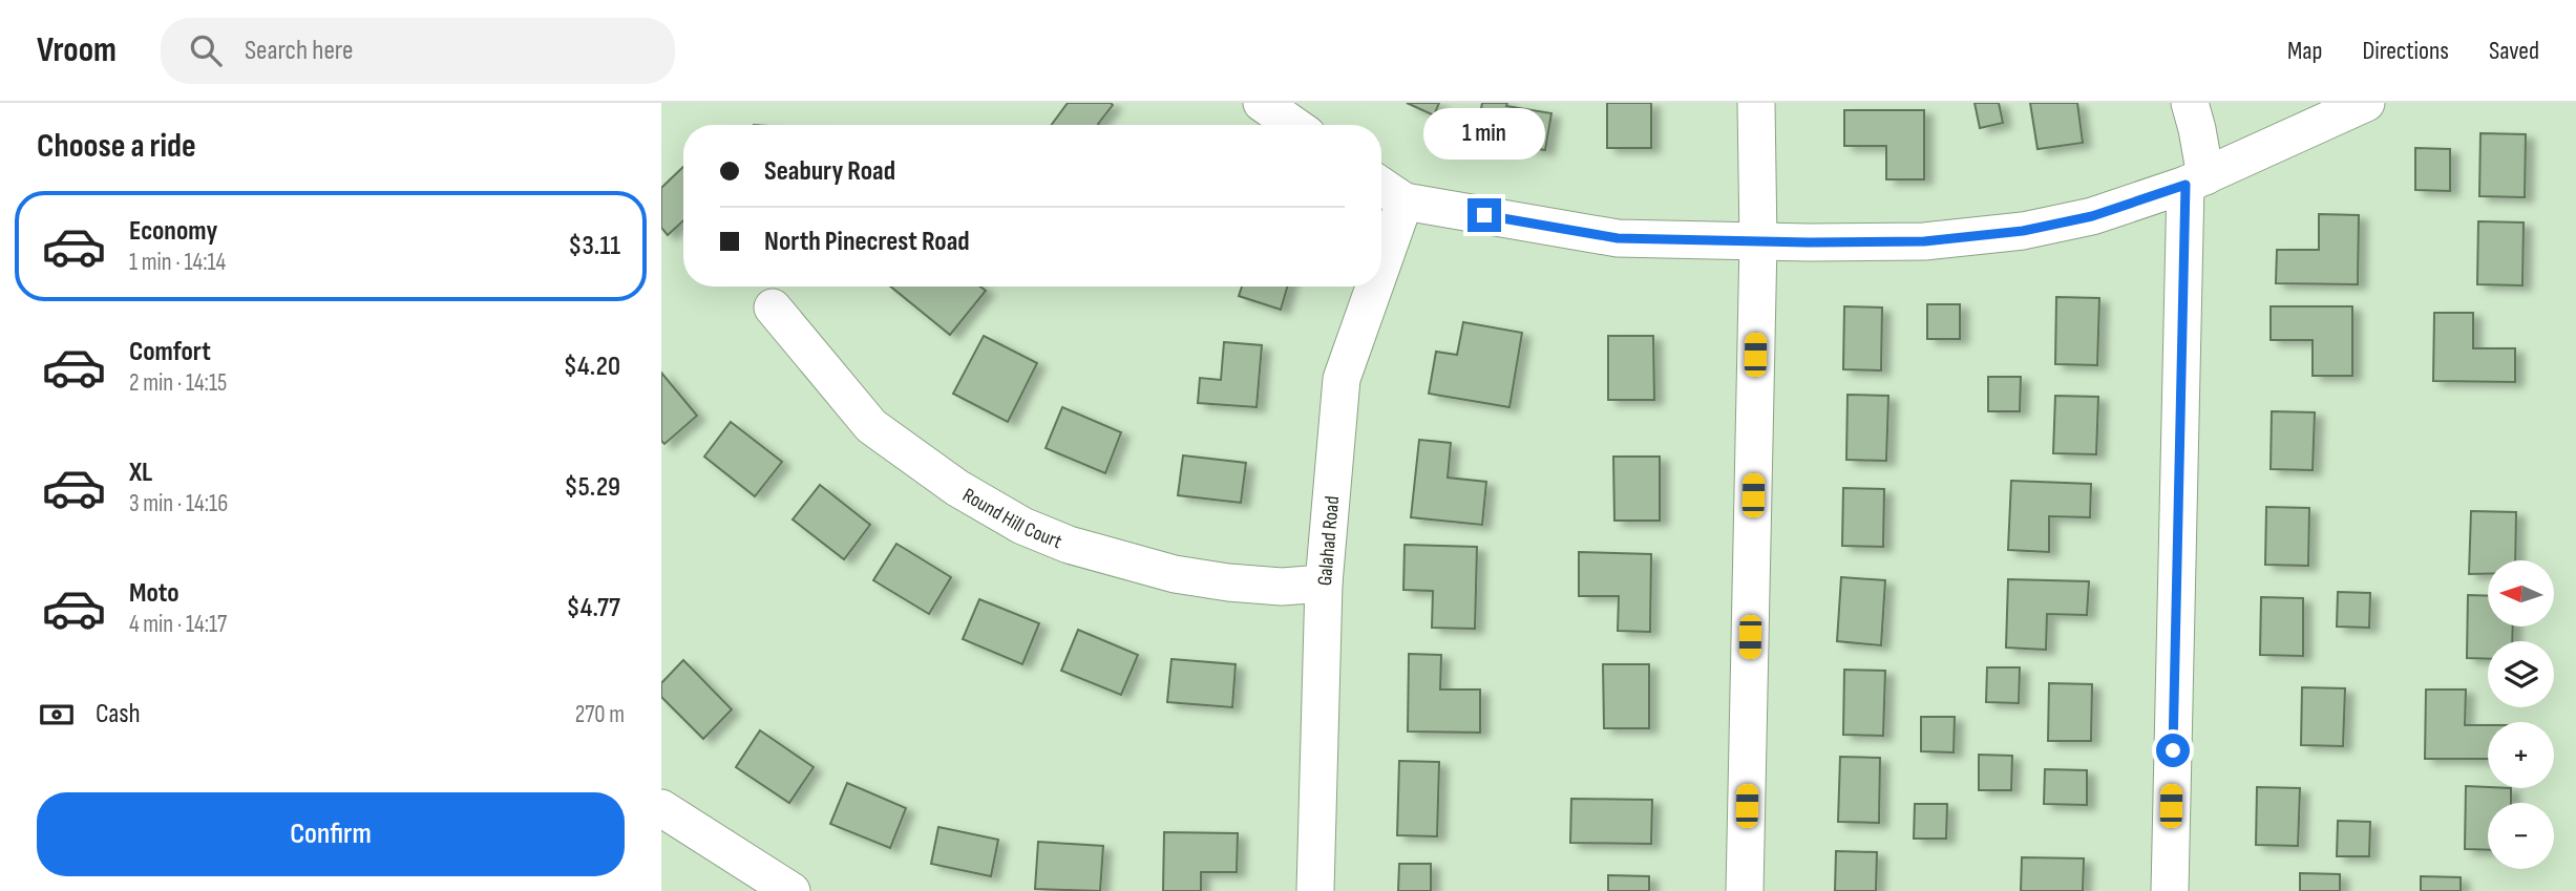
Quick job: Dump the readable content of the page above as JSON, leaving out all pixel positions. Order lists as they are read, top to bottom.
{
  "streets": {
    "street": ["Round Hill Court", "Galahad Road"]
  },
  "crossings": [
    ["Round Hill Court", "Galahad Road"]
  ],
  "north": "left",
  "page": {
    "header": "Vroom",
    "search": "Search here",
    "nav": ["Map", "Directions", "Saved"],
    "heading": "Choose a ride",
    "bubble": "1 min",
    "banner": ["Seabury Road", "North Pinecrest Road"],
    "list": [
      {
        "name": "Economy",
        "note": "1 min · 14:14",
        "value": "$3.11"
      },
      {
        "name": "Comfort",
        "note": "2 min · 14:15",
        "value": "$4.20"
      },
      {
        "name": "XL",
        "note": "3 min · 14:16",
        "value": "$5.29"
      },
      {
        "name": "Moto",
        "note": "4 min · 14:17",
        "value": "$4.77"
      }
    ],
    "map_buttons": ["+", "−"],
    "pay": ["Cash", "270 m"],
    "buttons": "Confirm"
  }
}
